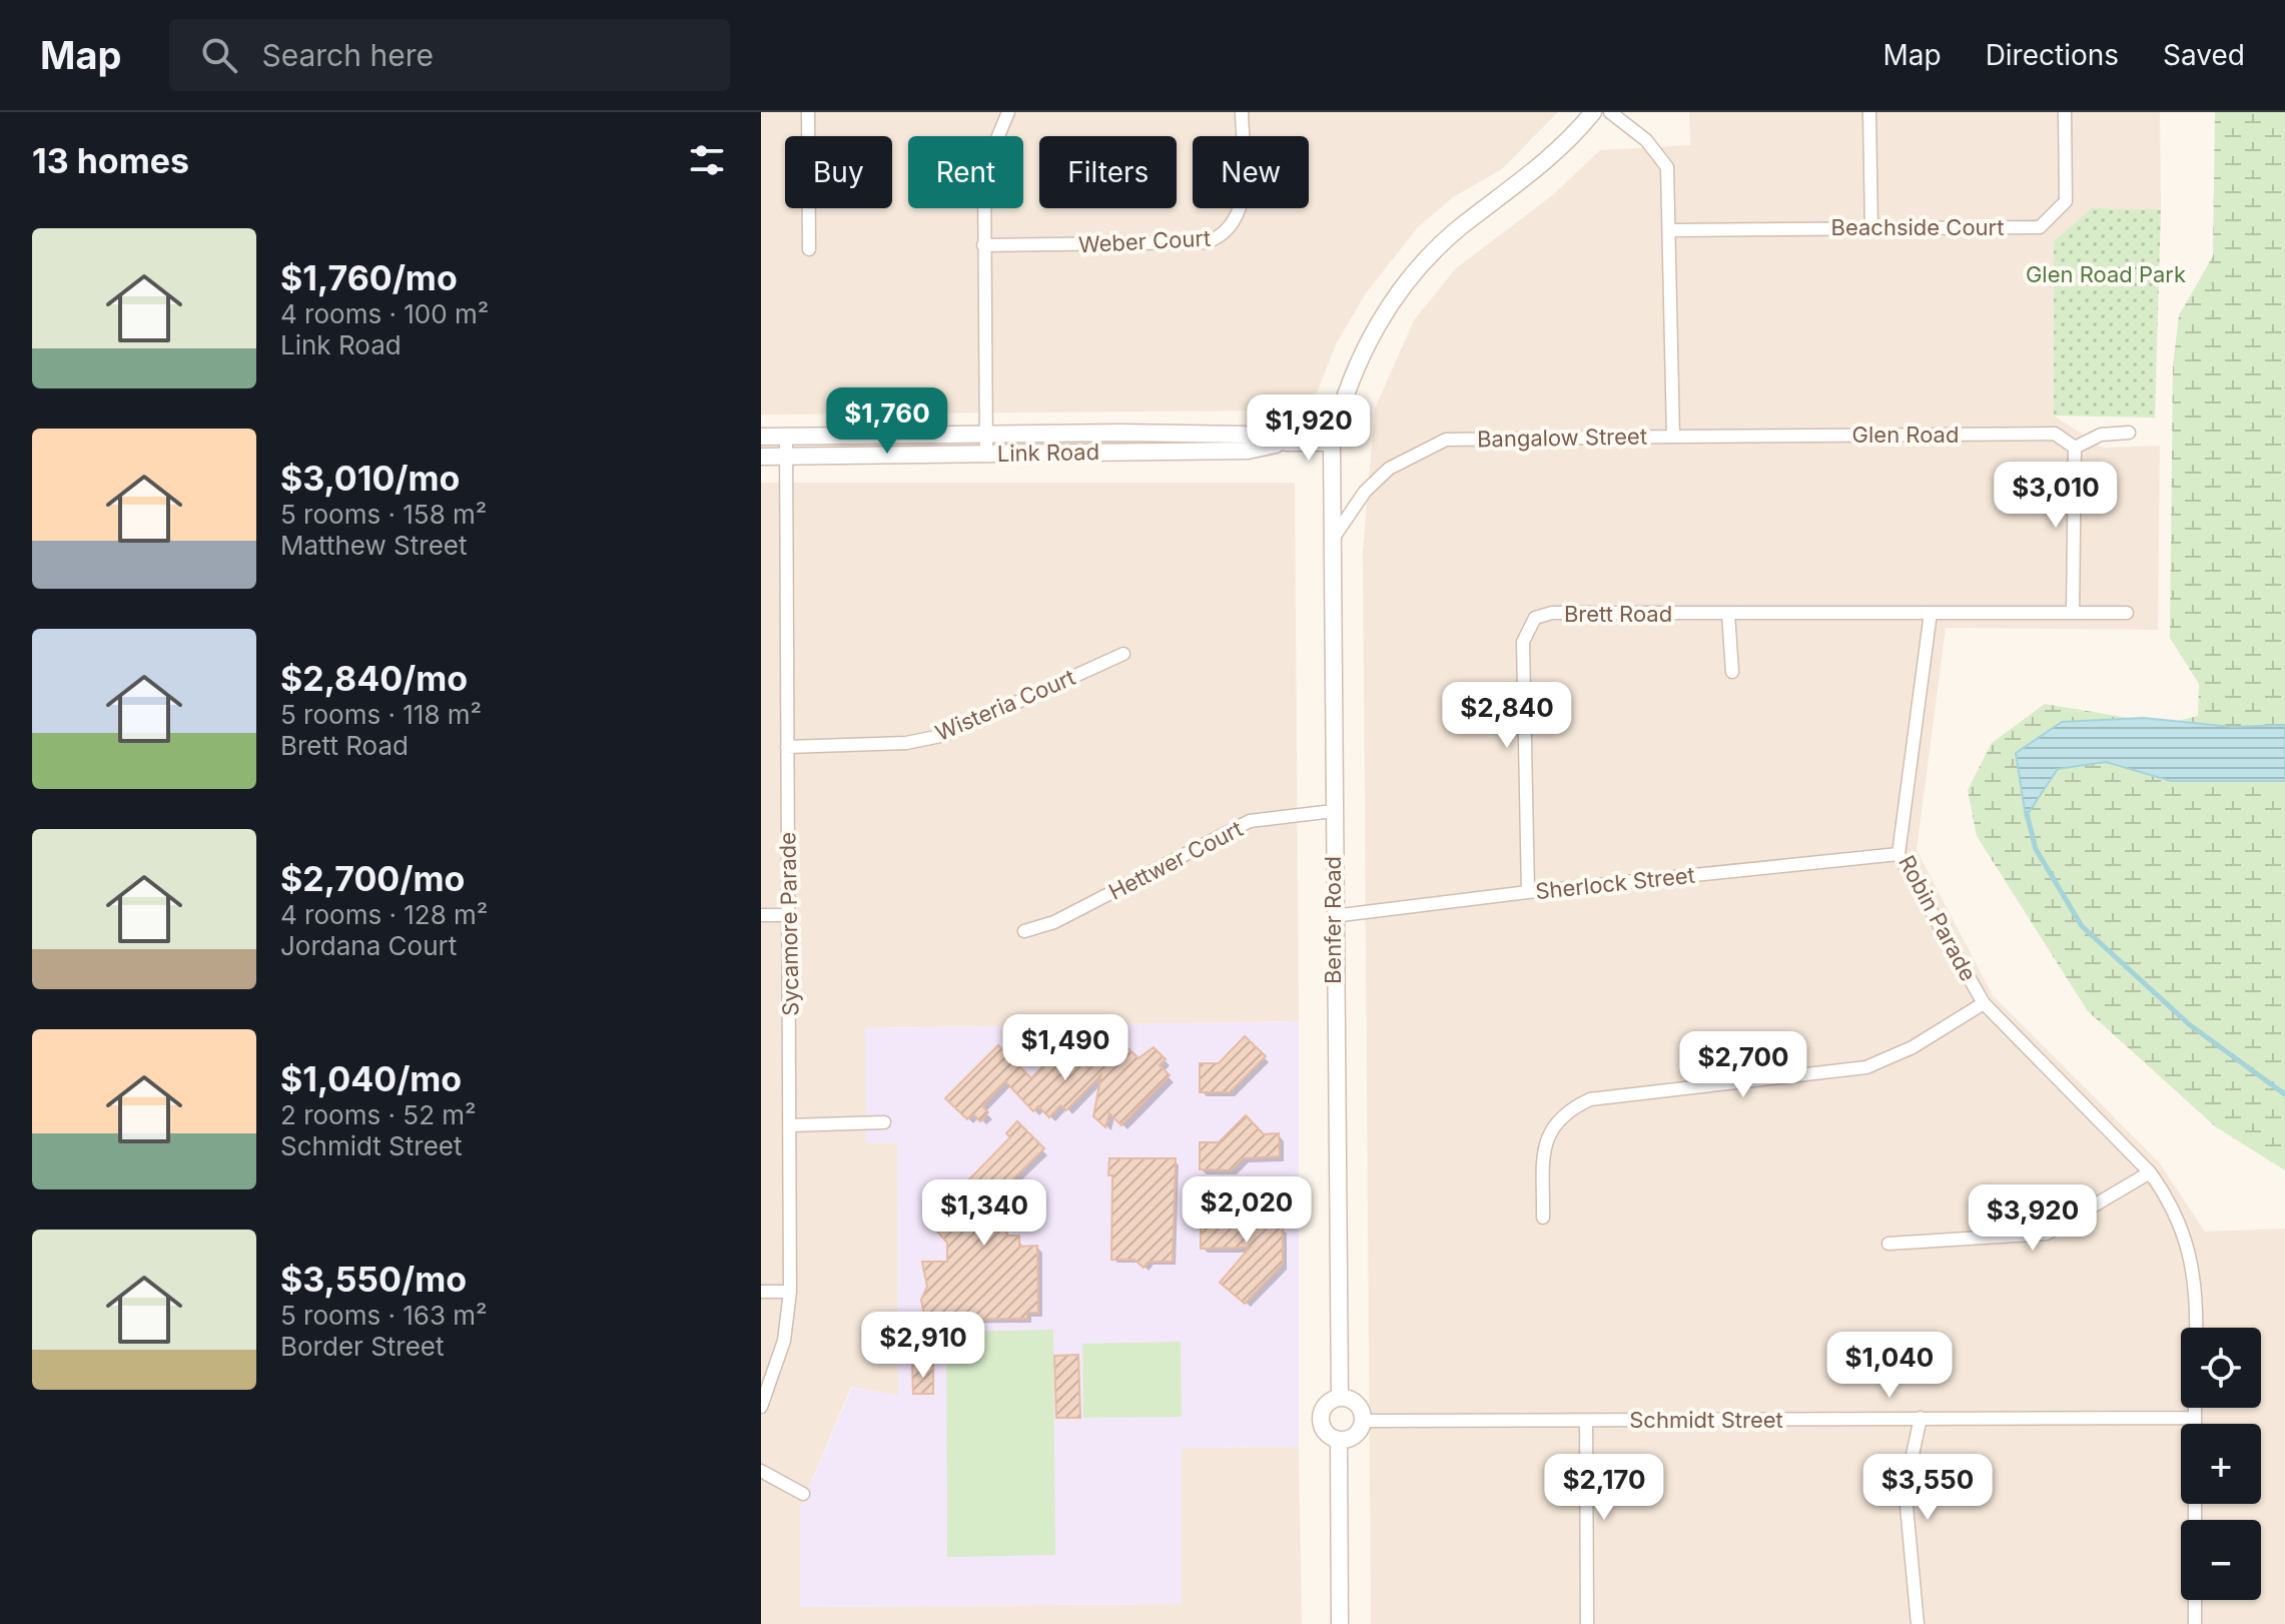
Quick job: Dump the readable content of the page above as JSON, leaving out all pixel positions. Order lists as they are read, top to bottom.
{
  "streets": {
    "street": [
      "Beachside Court",
      "Weber Court",
      "Glen Road",
      "Bangalow Street",
      "Link Road",
      "Brett Road",
      "Wisteria Court",
      "Hettwer Court",
      "Sherlock Street",
      "Robin Parade",
      "Benfer Road",
      "Sycamore Parade",
      "Schmidt Street"
    ]
  },
  "crossings": [
    ["Beachside Court", "Bangalow Street"],
    ["Glen Road", "Bangalow Street"],
    ["Bangalow Street", "Benfer Road"],
    ["Link Road", "Benfer Road"],
    ["Link Road", "Sycamore Parade"],
    ["Brett Road", "Sherlock Street"],
    ["Brett Road", "Robin Parade"],
    ["Wisteria Court", "Sycamore Parade"],
    ["Hettwer Court", "Benfer Road"],
    ["Sherlock Street", "Robin Parade"],
    ["Sherlock Street", "Benfer Road"],
    ["Benfer Road", "Schmidt Street"]
  ],
  "parks": ["Glen Road Park"],
  "page": {
    "header": "Map",
    "search": "Search here",
    "nav": ["Map", "Directions", "Saved"],
    "heading": "13 homes",
    "chip": [
      "Buy",
      "Rent",
      "Filters",
      "New"
    ],
    "list": [
      {
        "name": "$1,760/mo",
        "note": "4 rooms · 100 m² · Link Road"
      },
      {
        "name": "$3,010/mo",
        "note": "5 rooms · 158 m² · Matthew Street"
      },
      {
        "name": "$2,840/mo",
        "note": "5 rooms · 118 m² · Brett Road"
      },
      {
        "name": "$2,700/mo",
        "note": "4 rooms · 128 m² · Jordana Court"
      },
      {
        "name": "$1,040/mo",
        "note": "2 rooms · 52 m² · Schmidt Street"
      },
      {
        "name": "$3,550/mo",
        "note": "5 rooms · 163 m² · Border Street"
      }
    ],
    "price": [
      "$1,760",
      "$1,920",
      "$3,010",
      "$2,840",
      "$1,490",
      "$2,700",
      "$2,020",
      "$1,340",
      "$3,920",
      "$2,910",
      "$1,040",
      "$2,170",
      "$3,550"
    ],
    "map_buttons": ["+", "−"]
  }
}
